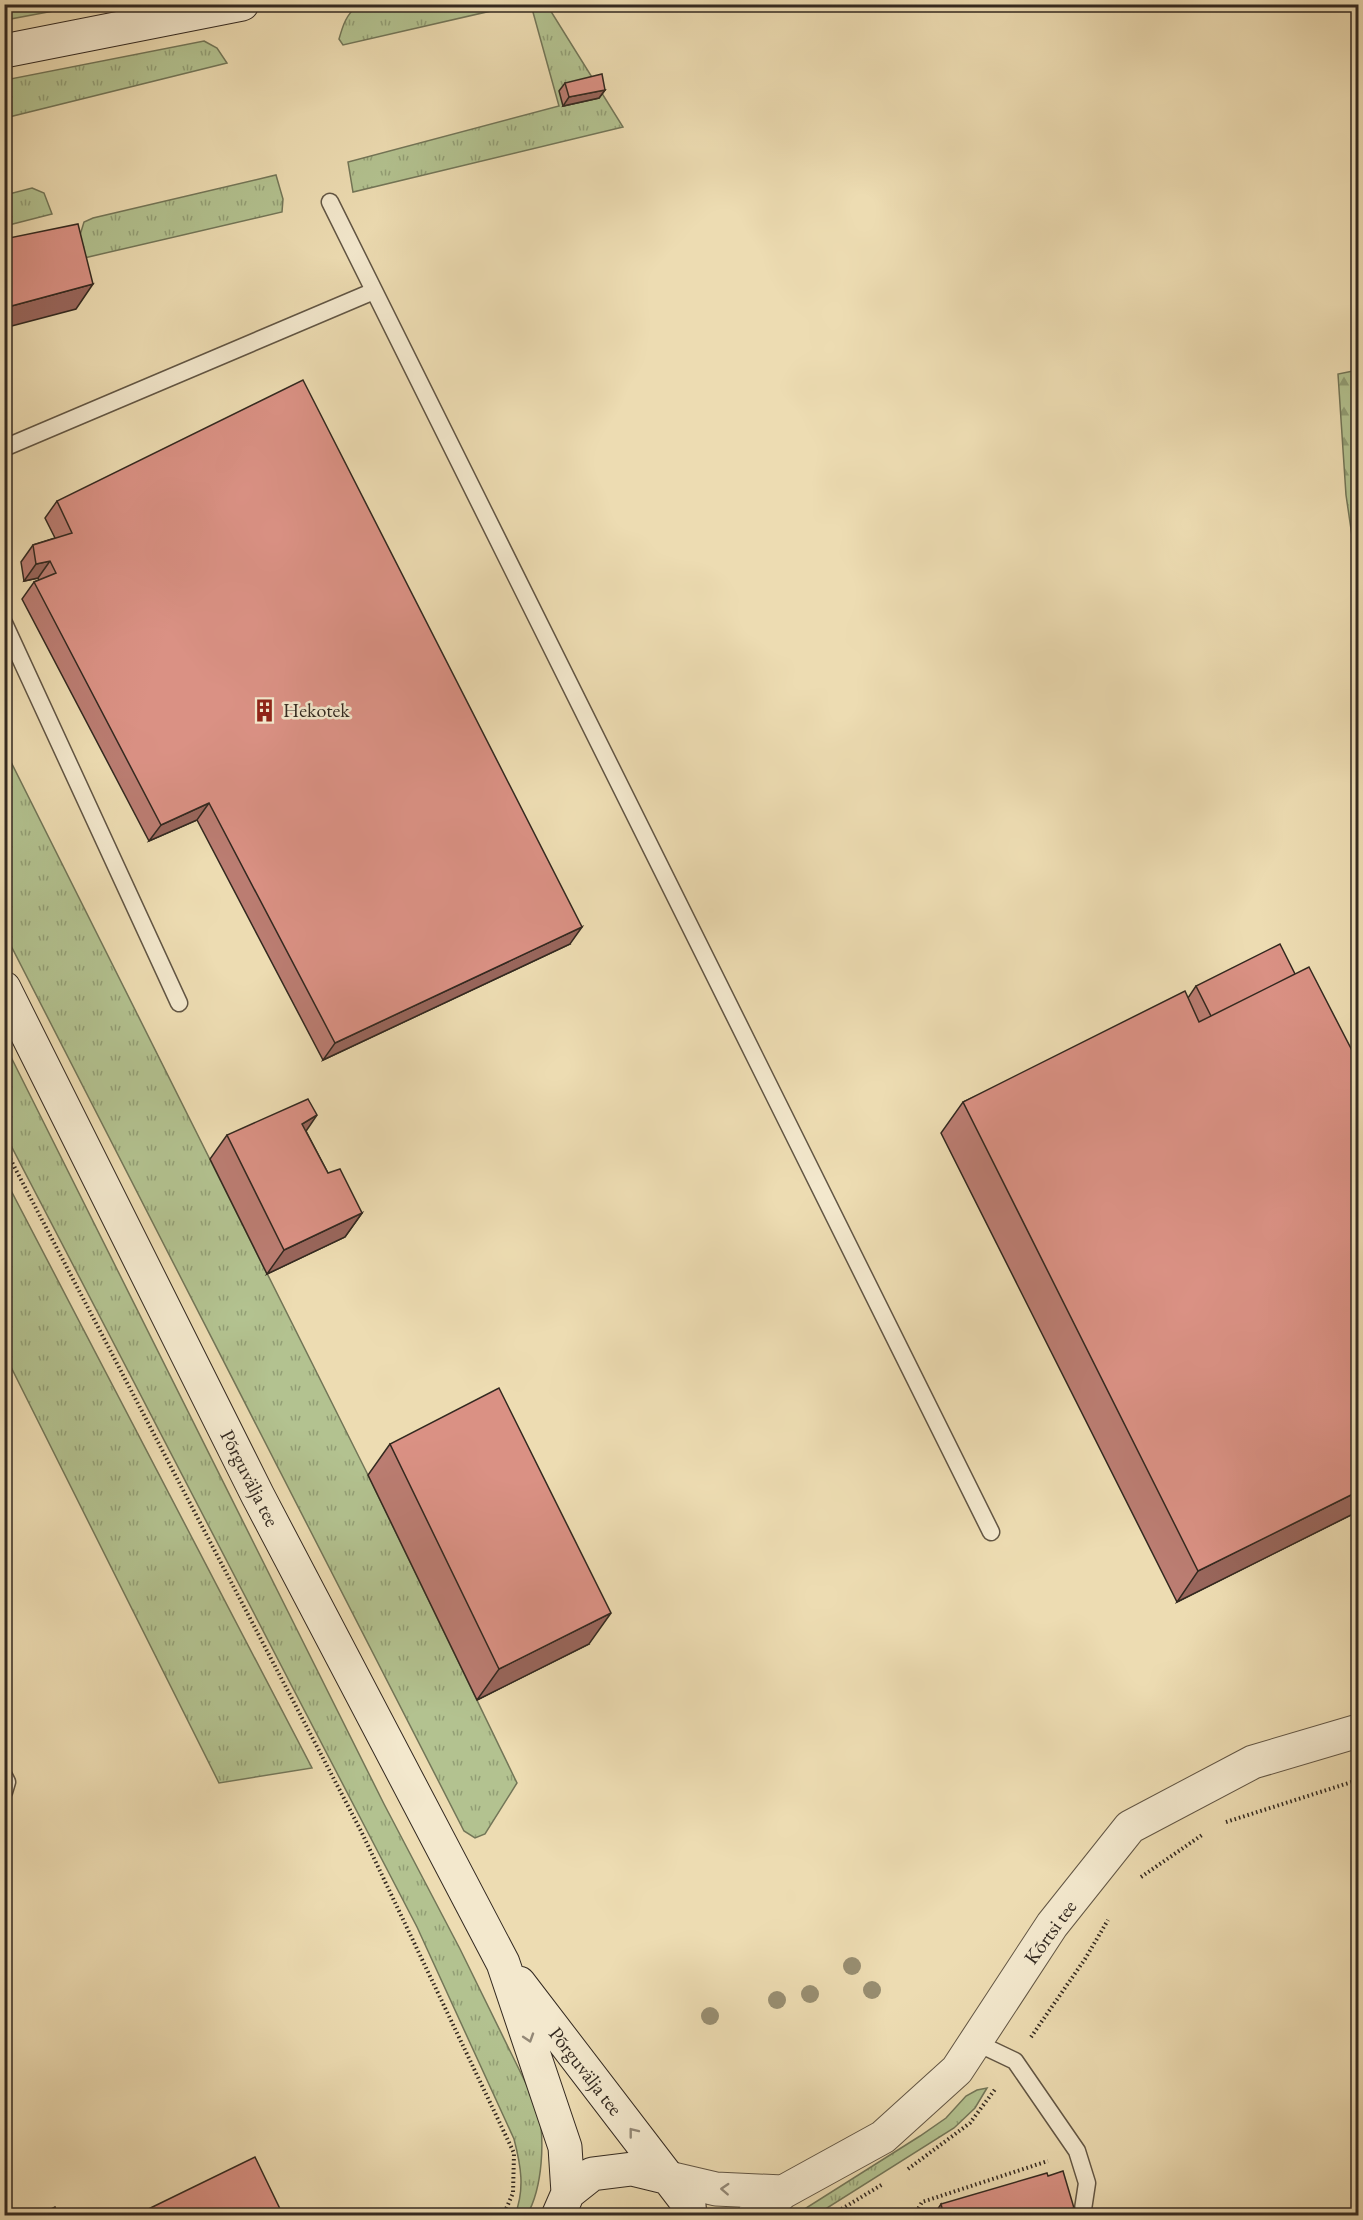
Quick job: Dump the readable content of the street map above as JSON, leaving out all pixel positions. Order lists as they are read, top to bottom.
{
  "streets": {
    "street": ["Põrguvälja tee", "Kõrtsi tee"]
  },
  "places": {
    "building": ["Hekotek"]
  }
}
